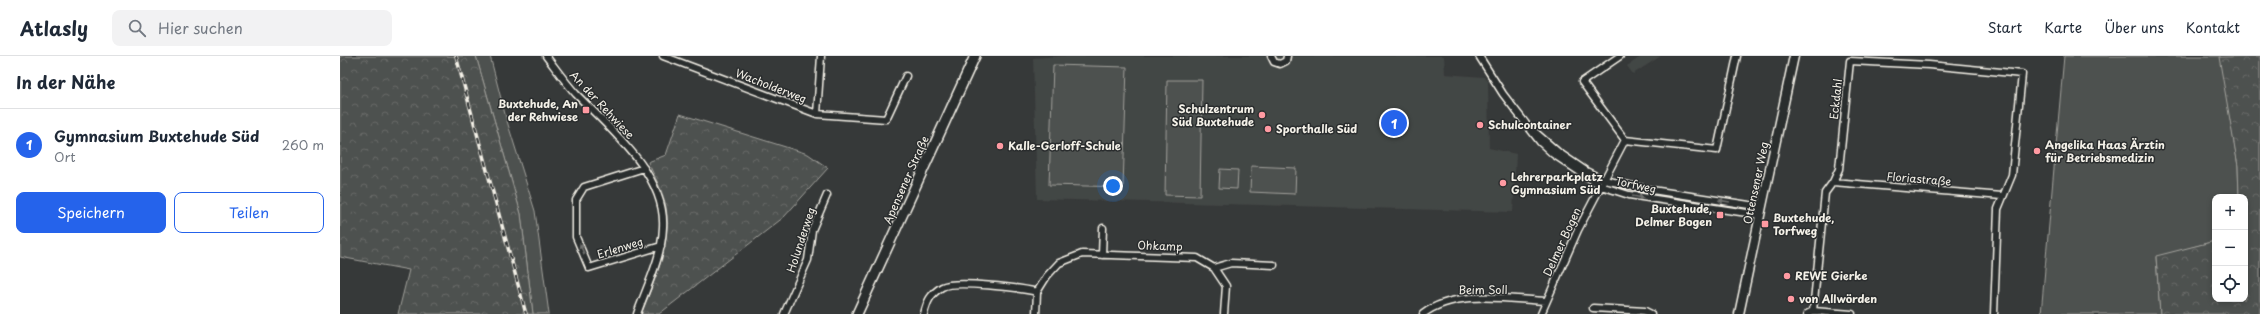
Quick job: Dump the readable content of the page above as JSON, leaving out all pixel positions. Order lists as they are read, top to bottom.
{
  "streets": {
    "main road": ["Apensener Straße"],
    "street": [
      "Wacholderweg",
      "Eckdahl",
      "An der Rehwiese",
      "Floriastraße",
      "Ottensener Weg",
      "Torfweg",
      "Holunderweg",
      "Delmer Bogen",
      "Ohkamp",
      "Erlenweg",
      "Beim Soll"
    ]
  },
  "crossings": [
    ["Eckdahl", "Floriastraße"],
    ["An der Rehwiese", "Erlenweg"],
    ["Ottensener Weg", "Torfweg"],
    ["Torfweg", "Delmer Bogen"],
    ["Delmer Bogen", "Beim Soll"]
  ],
  "places": {
    "transit": ["Buxtehude, An der Rehwiese", "Buxtehude, Delmer Bogen", "Buxtehude, Torfweg"],
    "other": [
      "Schulzentrum Süd Buxtehude",
      "Schulcontainer",
      "Sporthalle Süd",
      "Kalle-Gerloff-Schule",
      "Angelika Haas Ärztin für Betriebsmedizin",
      "Lehrerparkplatz Gymnasium Süd",
      "REWE Gierke",
      "von Allwörden"
    ]
  },
  "page": {
    "header": "Atlasly",
    "search": "Hier suchen",
    "nav": [
      "Start",
      "Karte",
      "Über uns",
      "Kontakt"
    ],
    "heading": "In der Nähe",
    "list": [
      {
        "mark": "1",
        "name": "Gymnasium Buxtehude Süd",
        "note": "Ort",
        "value": "260 m"
      }
    ],
    "pins": "1",
    "buttons": ["Speichern", "Teilen"],
    "map_buttons": ["+", "−"]
  }
}
